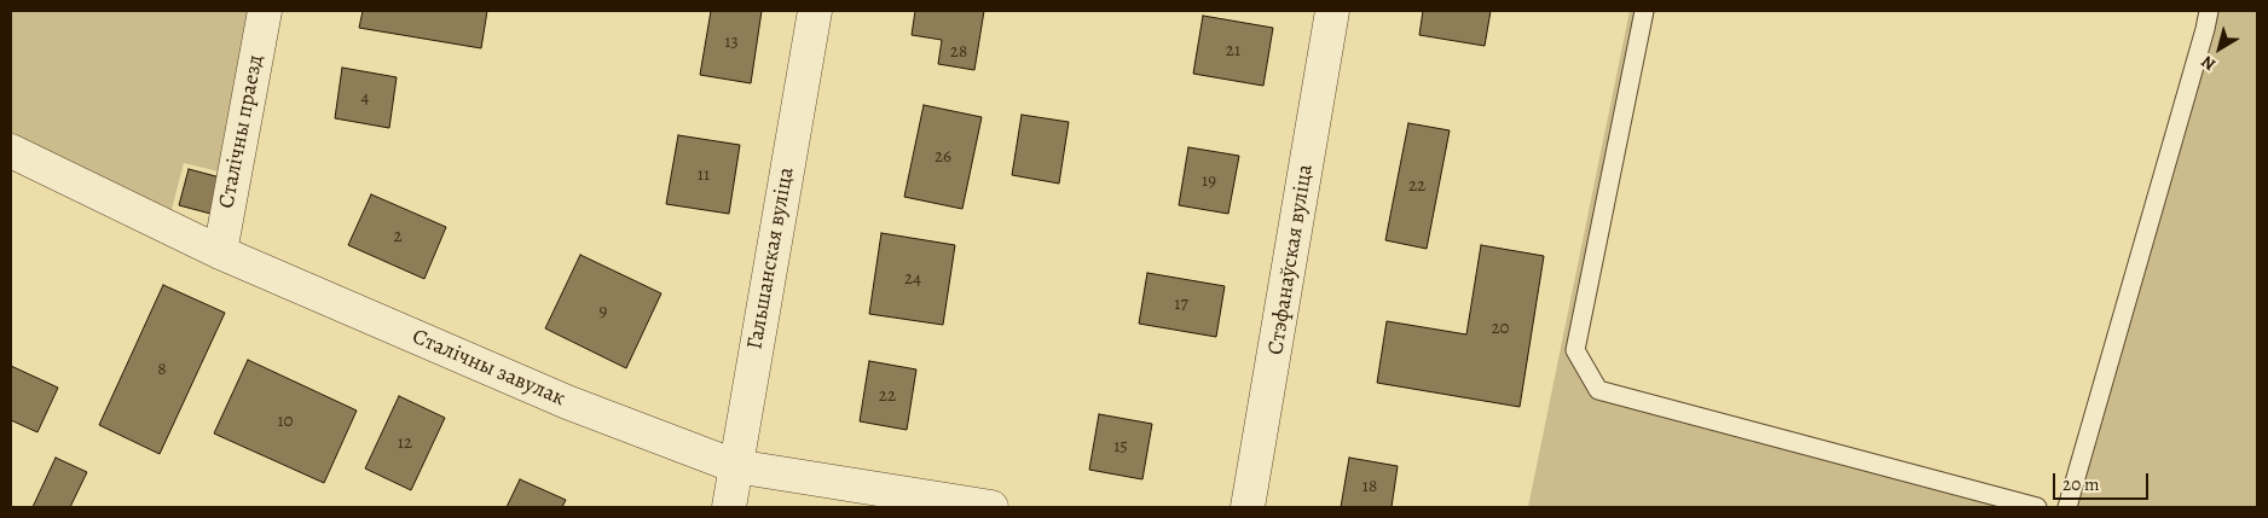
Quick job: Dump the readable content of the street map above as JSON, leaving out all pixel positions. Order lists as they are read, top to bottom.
{
  "streets": {
    "street": [
      "Сталічны праезд",
      "Гальшанская вуліца",
      "Стэфанаўская вуліца",
      "Сталічны завулак"
    ]
  },
  "crossings": [
    ["Сталічны праезд", "Сталічны завулак"],
    ["Гальшанская вуліца", "Сталічны завулак"]
  ],
  "house_numbers": [
    "13",
    "21",
    "28",
    "4",
    "26",
    "11",
    "19",
    "22",
    "2",
    "24",
    "17",
    "9",
    "20",
    "8",
    "22",
    "10",
    "12",
    "15",
    "18"
  ],
  "scale_bar": "20 m",
  "north": "bottom left"
}
